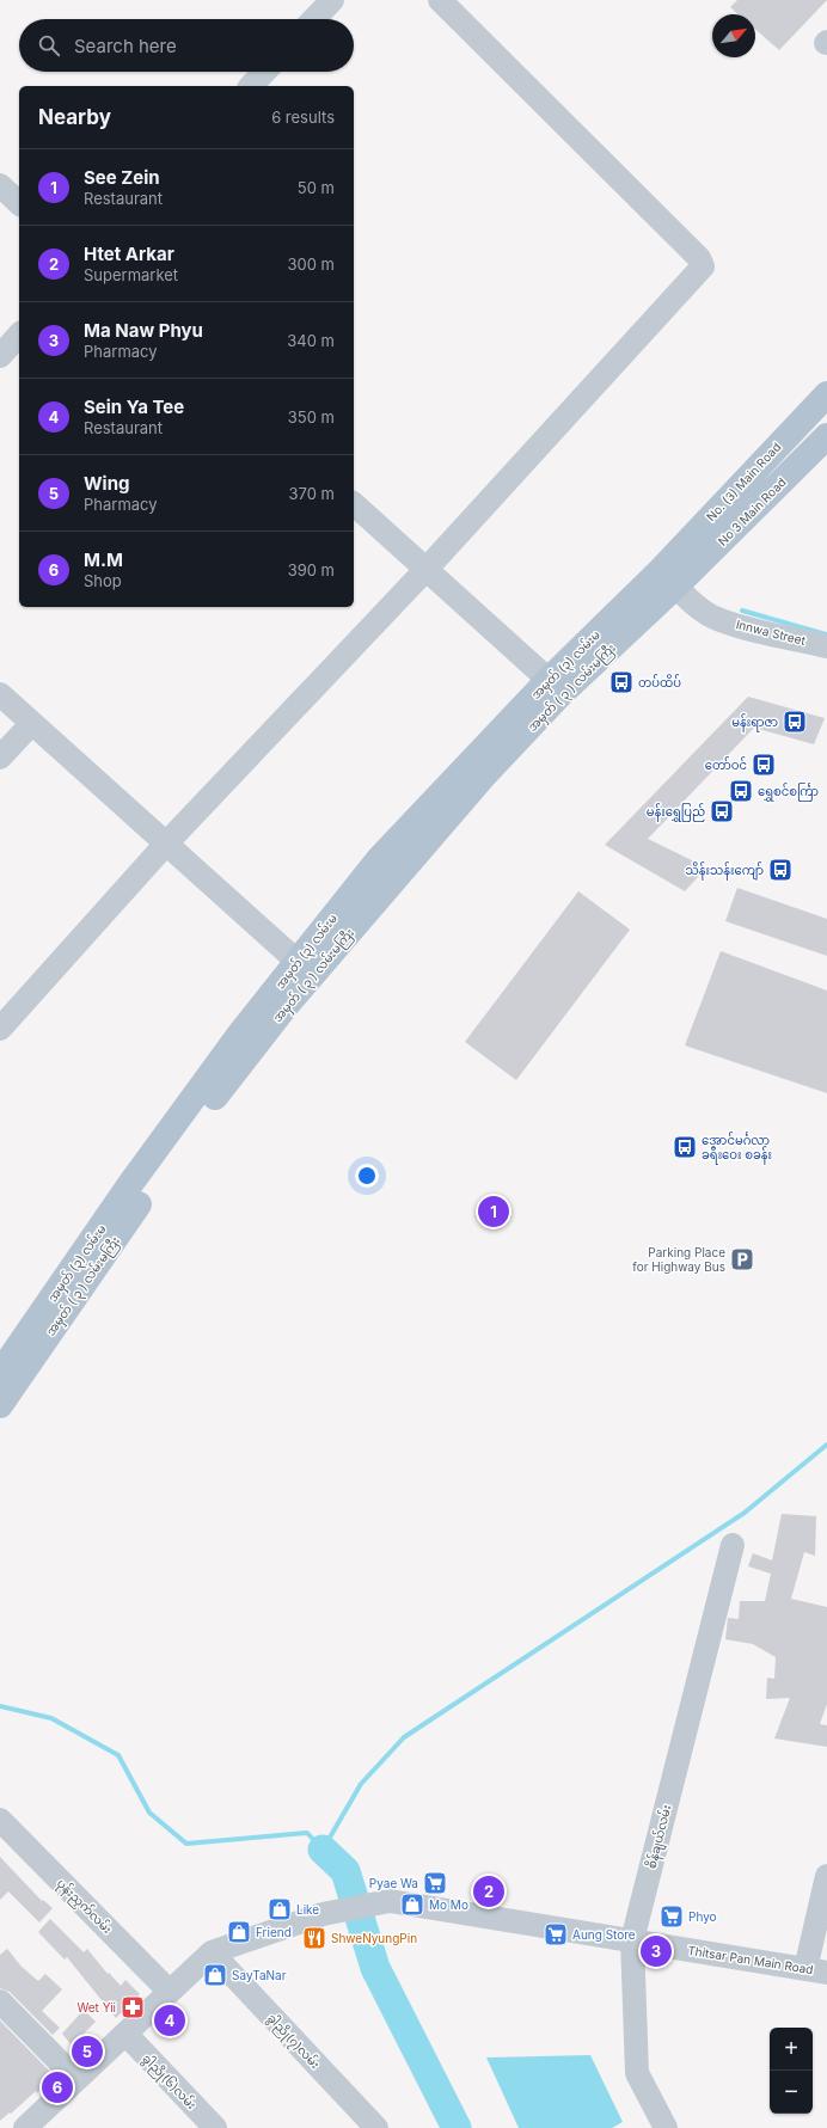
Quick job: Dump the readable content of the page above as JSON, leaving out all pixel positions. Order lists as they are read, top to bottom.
{
  "streets": {
    "main road": [
      "No. (3) Main Road",
      "No 3 Main Road",
      "အမှတ် (၃) လမ်းမ",
      "အမှတ် ( ၃ ) လမ်းမကြီး"
    ],
    "street": [
      "Innwa Street",
      "စိန်ချယ်လမ်း",
      "ပုန်းညှက်လမ်း",
      "Thitsar Pan Main Road",
      "ခွါညို(၇)လမ်း",
      "ခွါညို(၆)လမ်း"
    ]
  },
  "crossings": [
    ["No. (3) Main Road", "No 3 Main Road"],
    ["No. (3) Main Road", "Innwa Street"],
    ["No. (3) Main Road", "အမှတ် (၃) လမ်းမ"],
    ["No. (3) Main Road", "အမှတ် ( ၃ ) လမ်းမကြီး"],
    ["No 3 Main Road", "Innwa Street"],
    ["No 3 Main Road", "အမှတ် (၃) လမ်းမ"],
    ["No 3 Main Road", "အမှတ် ( ၃ ) လမ်းမကြီး"],
    ["Innwa Street", "အမှတ် (၃) လမ်းမ"],
    ["Innwa Street", "အမှတ် ( ၃ ) လမ်းမကြီး"],
    ["အမှတ် (၃) လမ်းမ", "အမှတ် ( ၃ ) လမ်းမကြီး"],
    ["စိန်ချယ်လမ်း", "Thitsar Pan Main Road"],
    ["Thitsar Pan Main Road", "ခွါညို(၇)လမ်း"]
  ],
  "places": {
    "bus stop": [
      "တပ်ထိပ်",
      "မန်းရာဇာ",
      "တော်ဝင်",
      "ရွှေစင်စင်္ကြာ",
      "မန်းရွှေပြည်",
      "သိန်းသန်းကျော်",
      "အောင်မင်္ဂလာ ခရီးဝေး စခန်း"
    ],
    "parking": ["Parking Place for Highway Bus"],
    "supermarket": ["Pyae Wa", "Phyo", "Aung Store"],
    "shop": [
      "Mo Mo",
      "Like",
      "Friend",
      "SayTaNar"
    ],
    "restaurant": ["ShweNyungPin"],
    "pharmacy": ["Wet Yii"]
  },
  "north": "top right",
  "page": {
    "search": "Search here",
    "heading": ["Nearby", "6 results"],
    "list": [
      {
        "mark": "1",
        "name": "See Zein",
        "note": "Restaurant",
        "value": "50 m"
      },
      {
        "mark": "2",
        "name": "Htet Arkar",
        "note": "Supermarket",
        "value": "300 m"
      },
      {
        "mark": "3",
        "name": "Ma Naw Phyu",
        "note": "Pharmacy",
        "value": "340 m"
      },
      {
        "mark": "4",
        "name": "Sein Ya Tee",
        "note": "Restaurant",
        "value": "350 m"
      },
      {
        "mark": "5",
        "name": "Wing",
        "note": "Pharmacy",
        "value": "370 m"
      },
      {
        "mark": "6",
        "name": "M.M",
        "note": "Shop",
        "value": "390 m"
      }
    ],
    "pins": [
      "1",
      "2",
      "3",
      "4",
      "5",
      "6"
    ],
    "map_buttons": ["+", "−"]
  }
}
